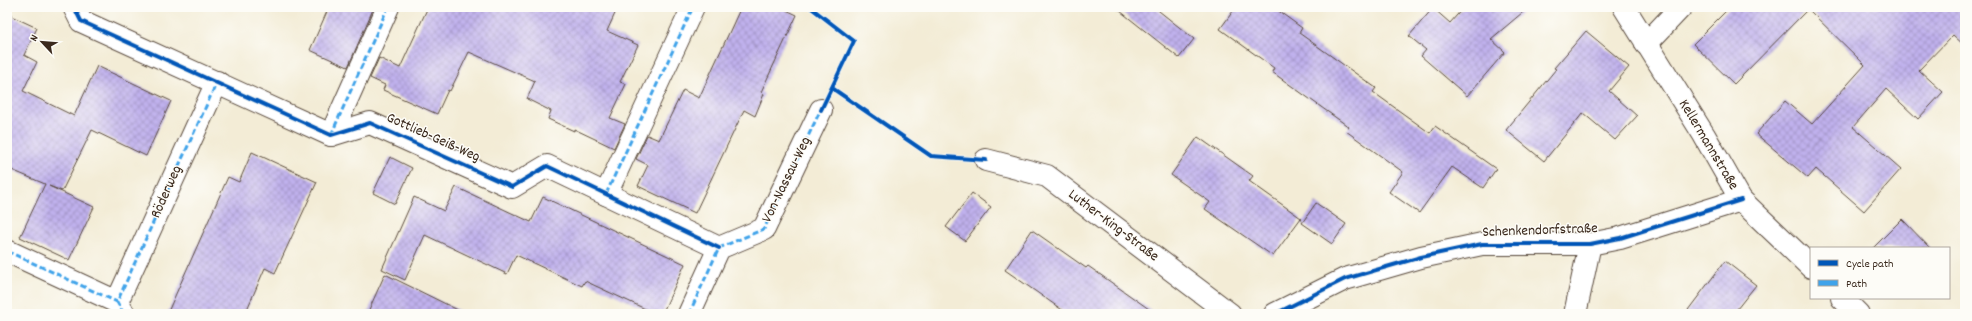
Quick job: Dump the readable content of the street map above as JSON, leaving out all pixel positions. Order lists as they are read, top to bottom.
{
  "streets": {
    "street": [
      "Gottlieb-Geiß-Weg",
      "Kellermannstraße",
      "Von-Nassau-Weg",
      "Röderweg",
      "Luther-King-Straße",
      "Schenkendorfstraße"
    ]
  },
  "crossings": [
    ["Gottlieb-Geiß-Weg", "Von-Nassau-Weg"],
    ["Kellermannstraße", "Schenkendorfstraße"]
  ],
  "legend": ["Cycle path", "Path"],
  "north": "top left"
}
